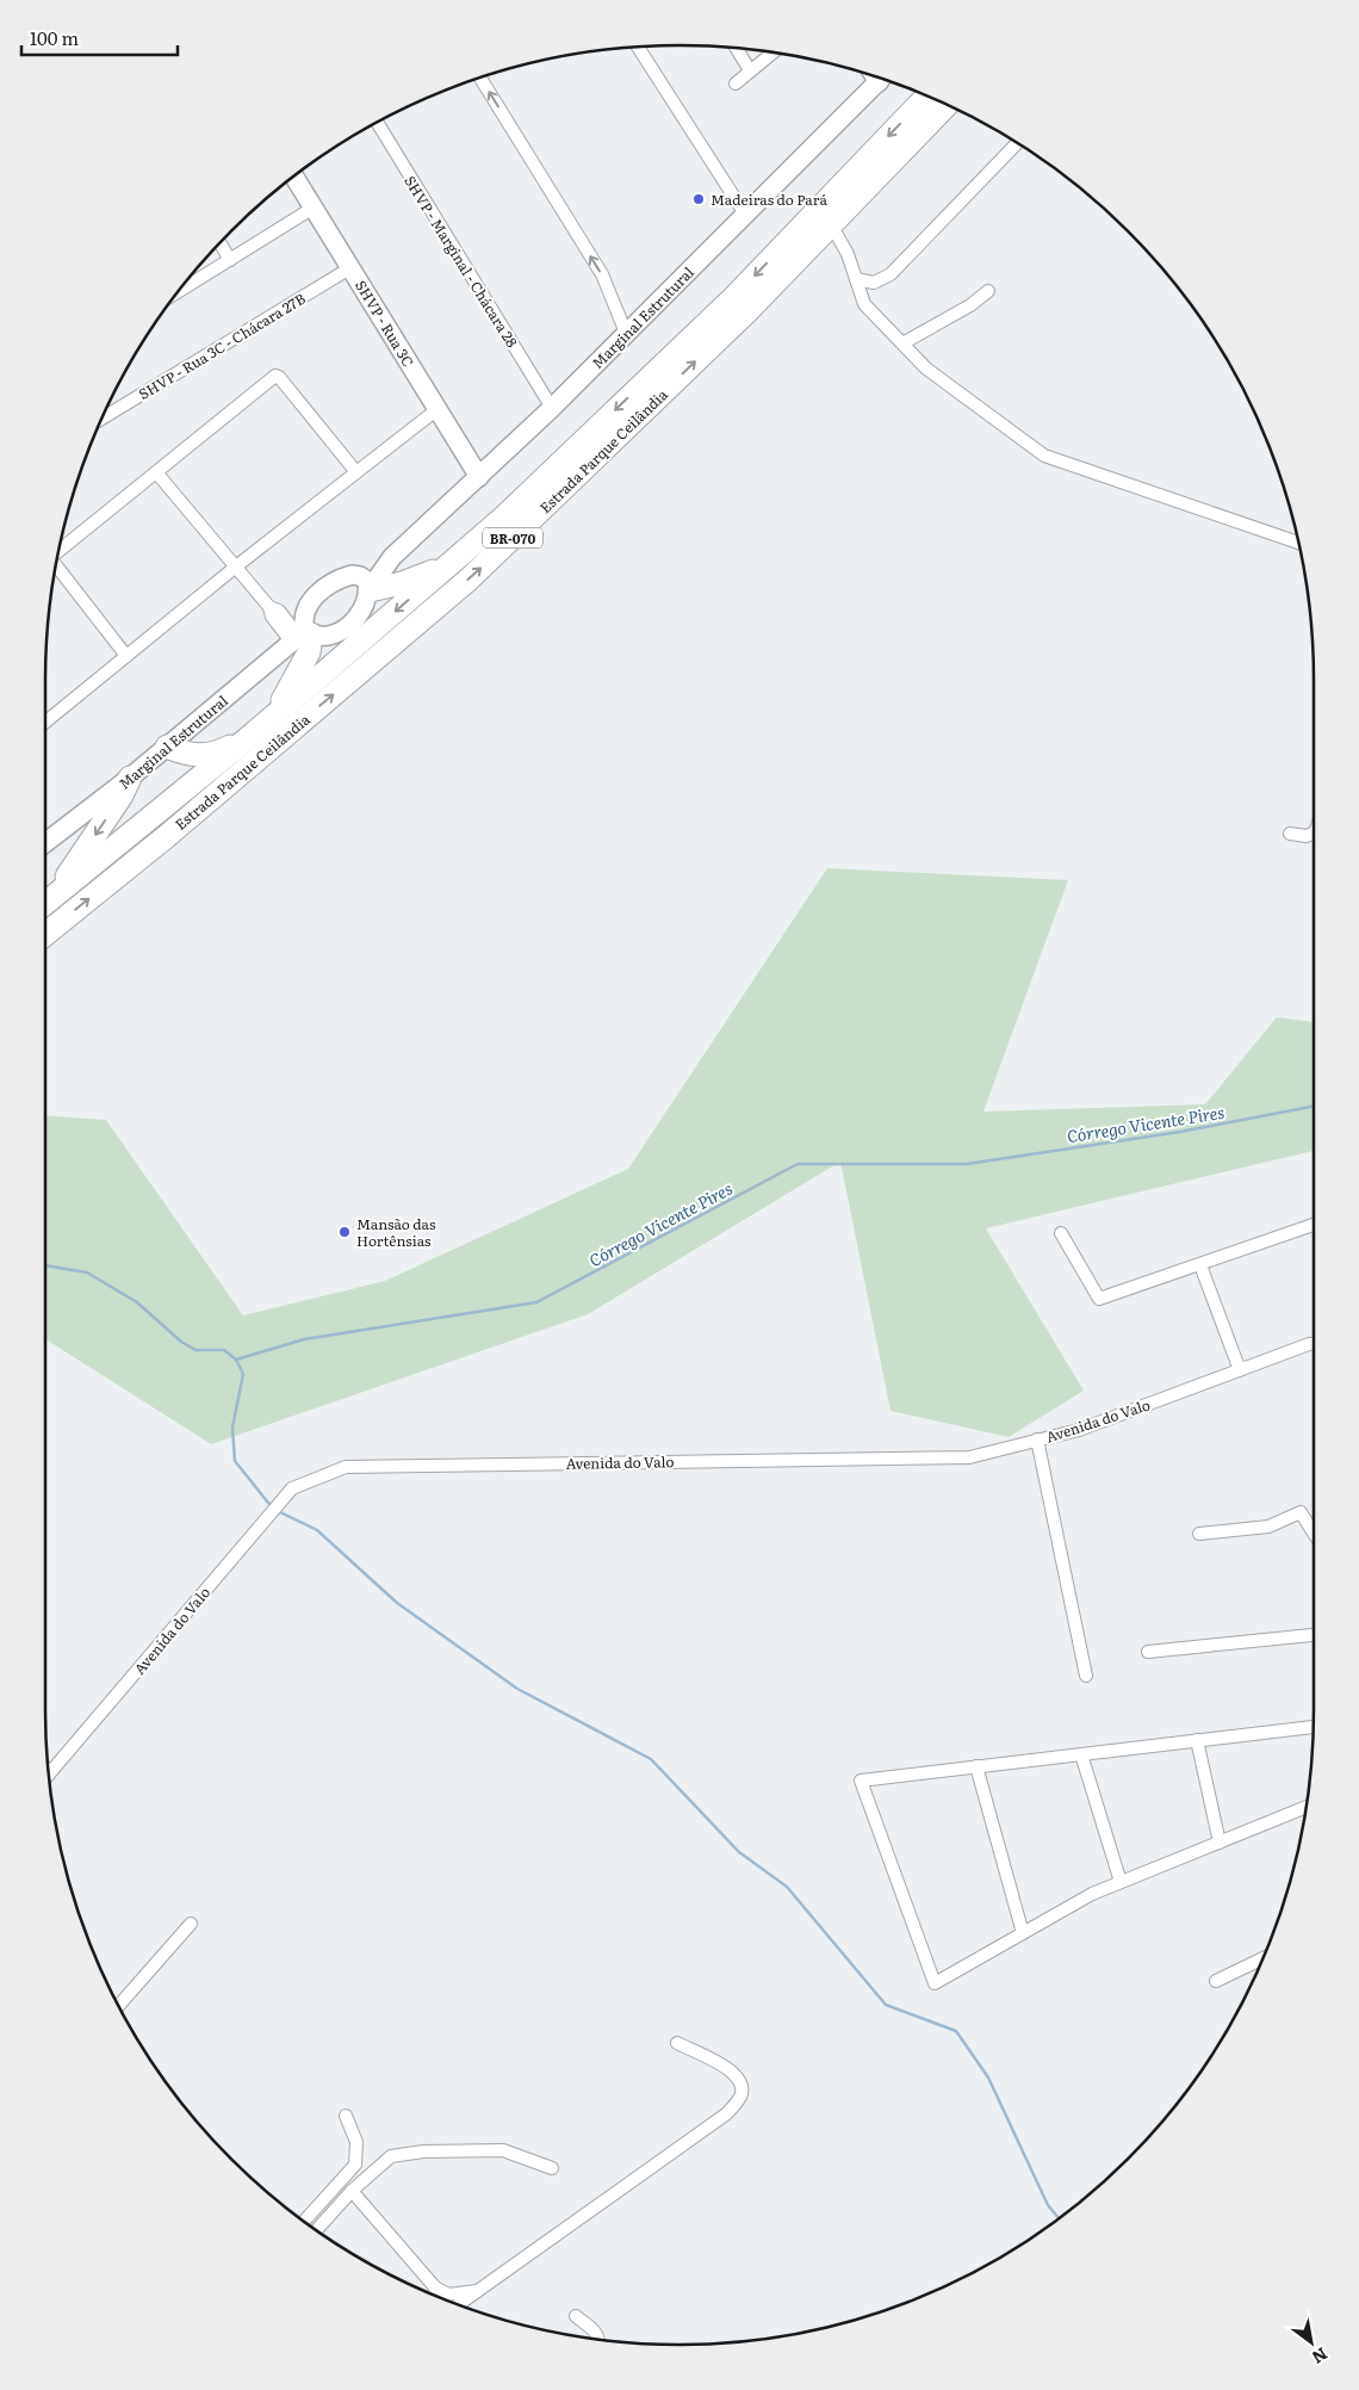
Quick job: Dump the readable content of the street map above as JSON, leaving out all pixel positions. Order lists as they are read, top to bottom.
{
  "streets": {
    "highway": ["Estrada Parque Ceilândia", "BR-070"],
    "main road": ["Marginal Estrutural", "SHVP - Rua 3C"],
    "street": ["SHVP - Marginal - Chácara 28", "SHVP - Rua 3C - Chácara 27B", "Avenida do Valo"]
  },
  "crossings": [
    ["SHVP - Marginal - Chácara 28", "Marginal Estrutural"],
    ["Marginal Estrutural", "SHVP - Rua 3C"],
    ["SHVP - Rua 3C", "SHVP - Rua 3C - Chácara 27B"]
  ],
  "water": ["Córrego Vicente Pires"],
  "places": ["Madeiras do Pará", "Mansão das Hortênsias"],
  "scale_bar": "100 m",
  "north": "bottom right"
}
